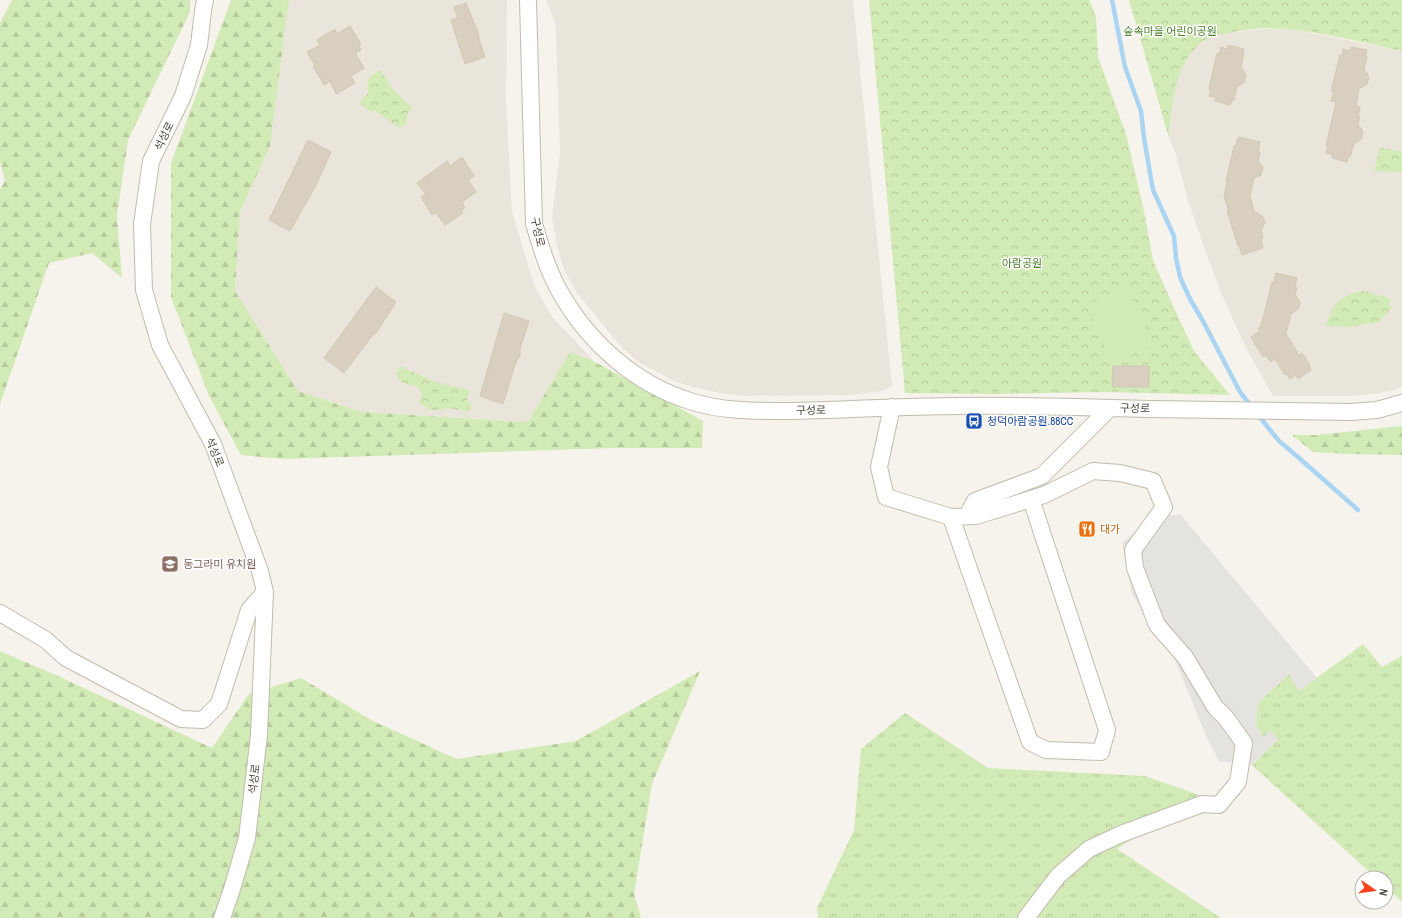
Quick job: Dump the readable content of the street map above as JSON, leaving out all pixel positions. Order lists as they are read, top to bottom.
{
  "streets": {
    "street": ["석성로", "구성로"]
  },
  "parks": ["숲속마을 어린이공원", "아람공원"],
  "places": {
    "bus stop": ["청덕아람공원.88CC"],
    "restaurant": ["대가"],
    "school or university": ["동그라미 유치원"]
  },
  "north": "right"
}
